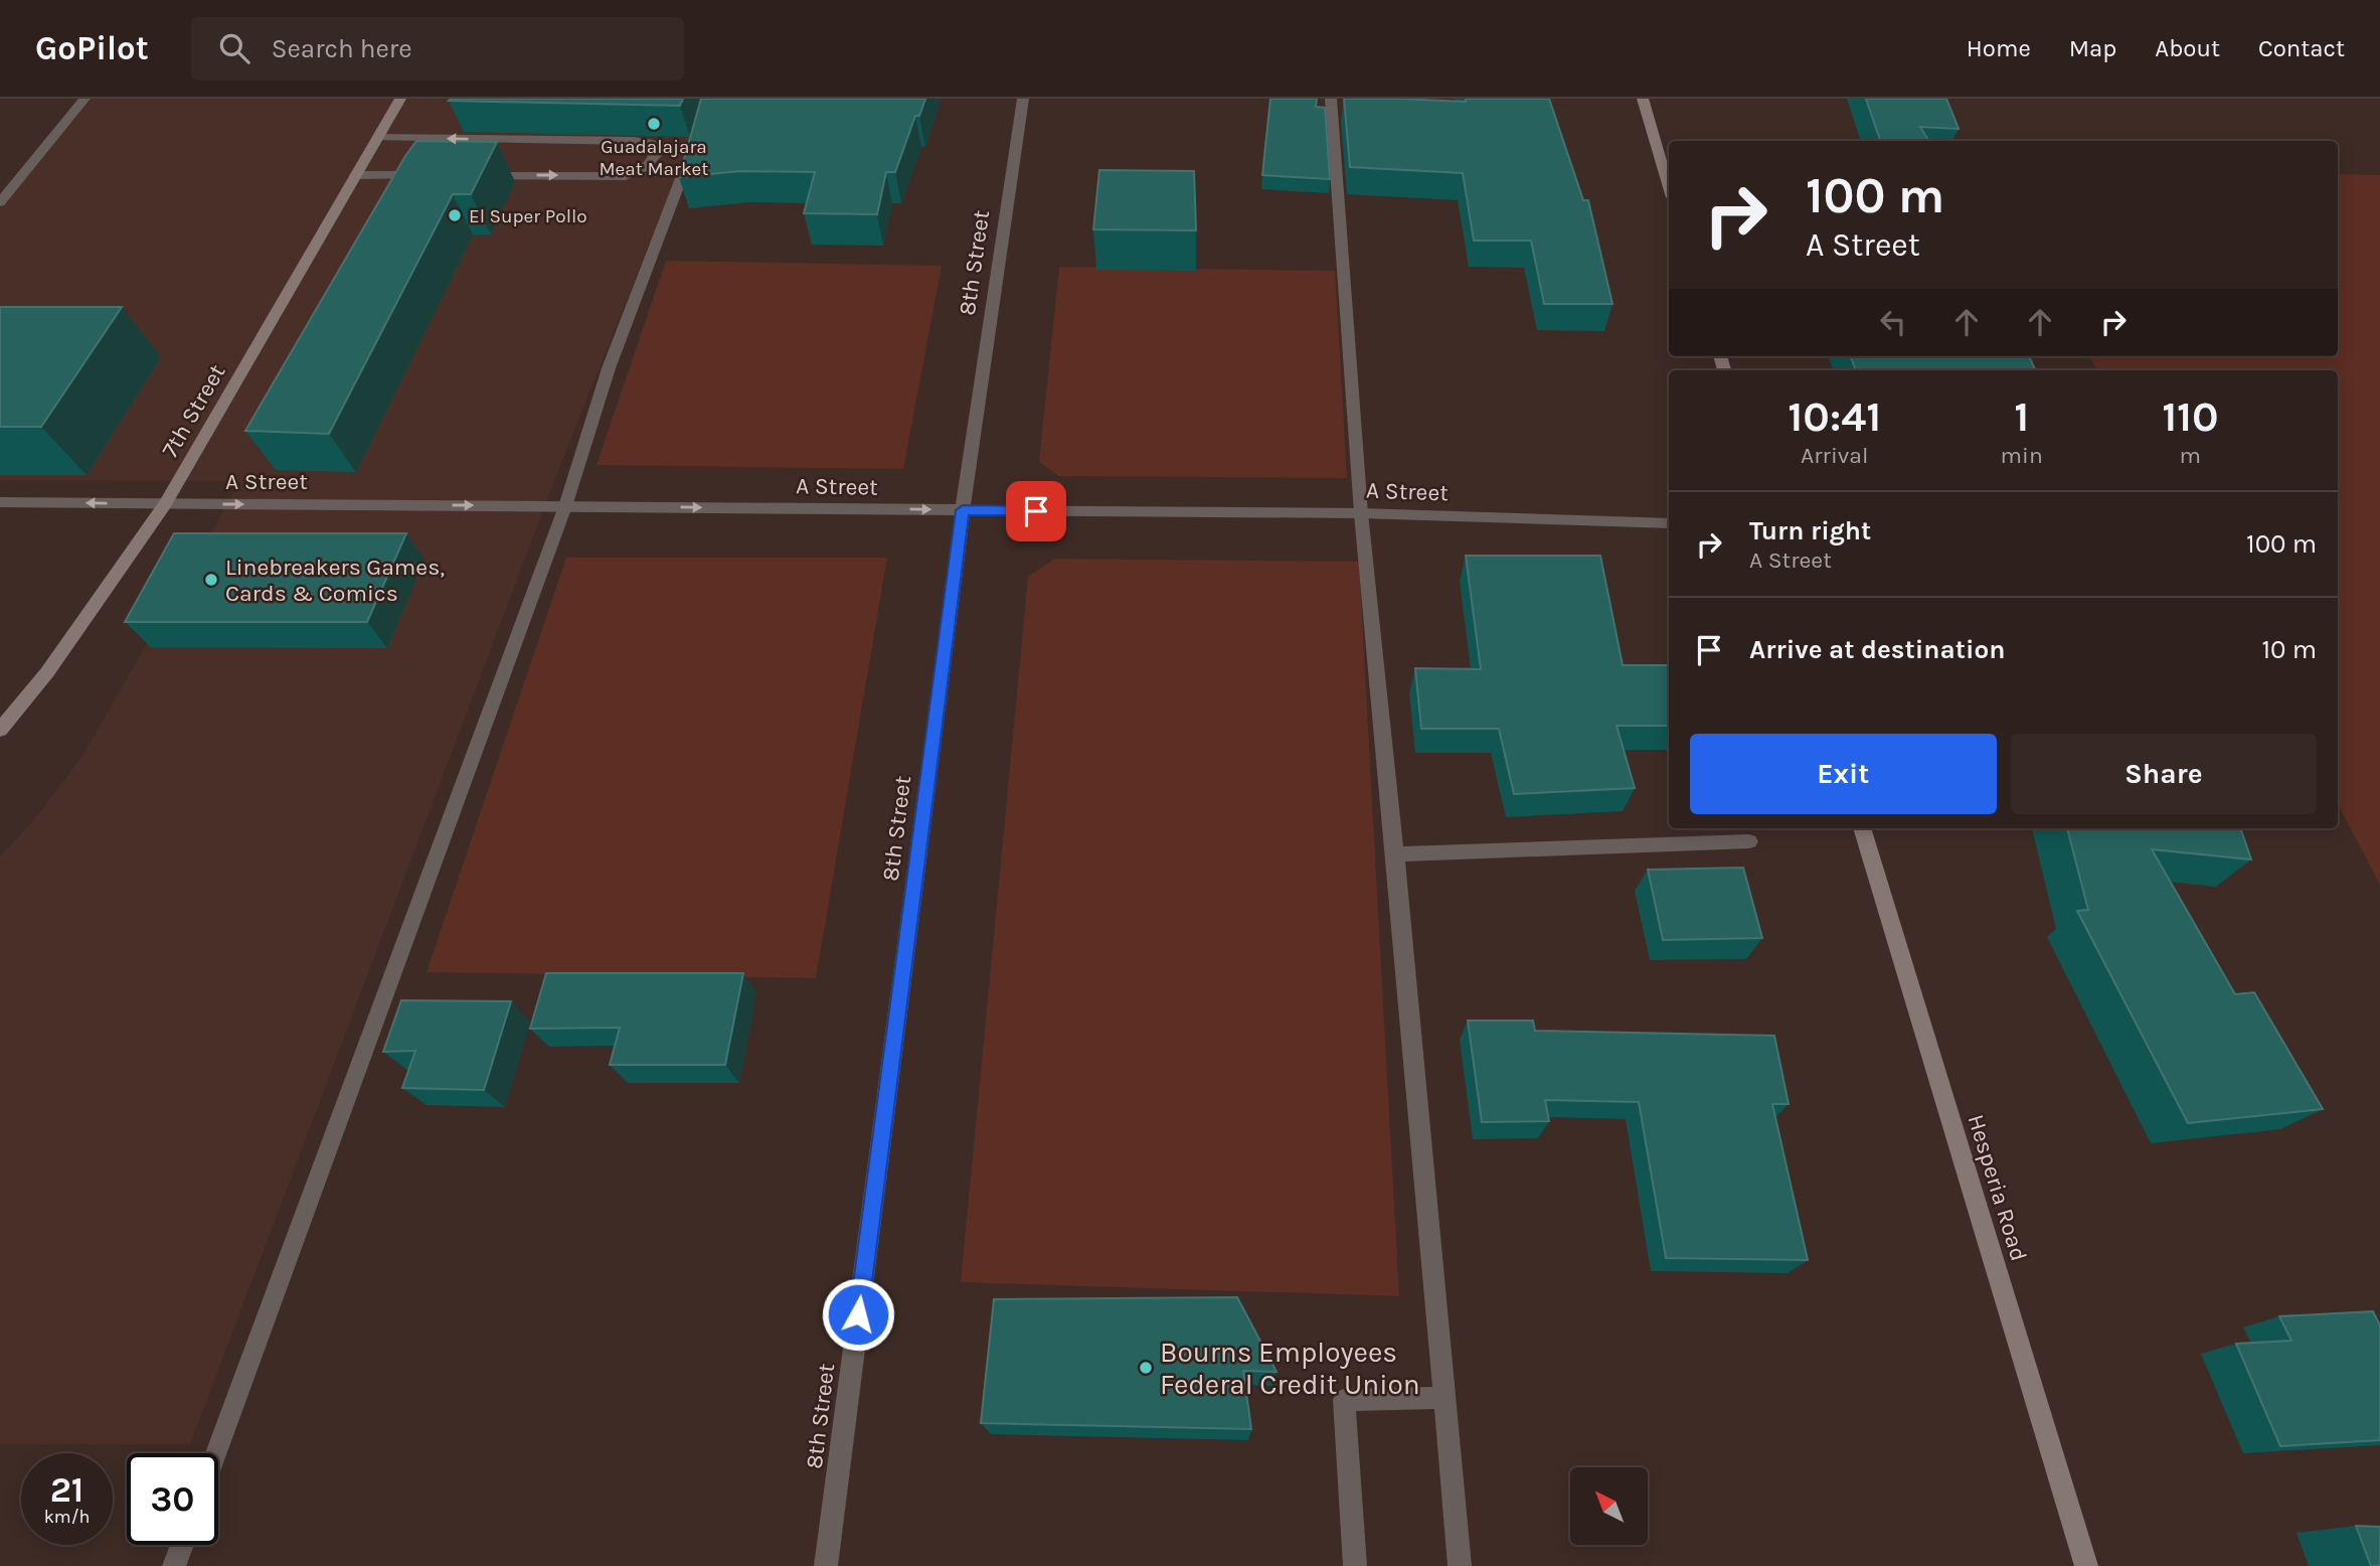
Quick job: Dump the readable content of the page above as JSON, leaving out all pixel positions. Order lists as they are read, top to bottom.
{
  "streets": {
    "main road": ["7th Street", "Hesperia Road"],
    "street": ["8th Street", "A Street"]
  },
  "crossings": [
    ["8th Street", "A Street"],
    ["7th Street", "A Street"]
  ],
  "places": [
    "Guadalajara Meat Market",
    "El Super Pollo",
    "Linebreakers Games, Cards & Comics",
    "Bourns Employees Federal Credit Union"
  ],
  "north": "top left",
  "page": {
    "header": "GoPilot",
    "search": "Search here",
    "nav": [
      "Home",
      "Map",
      "About",
      "Contact"
    ],
    "turn": ["100 m", "A Street"],
    "eta": [
      "10:41",
      "Arrival",
      "1",
      "min",
      "110",
      "m"
    ],
    "list": [
      {
        "name": "Turn right",
        "note": "A Street",
        "value": "100 m"
      },
      {
        "name": "Arrive at destination",
        "value": "10 m"
      }
    ],
    "buttons": ["Exit", "Share"],
    "speed": "21 km/h",
    "limit": "30"
  }
}
